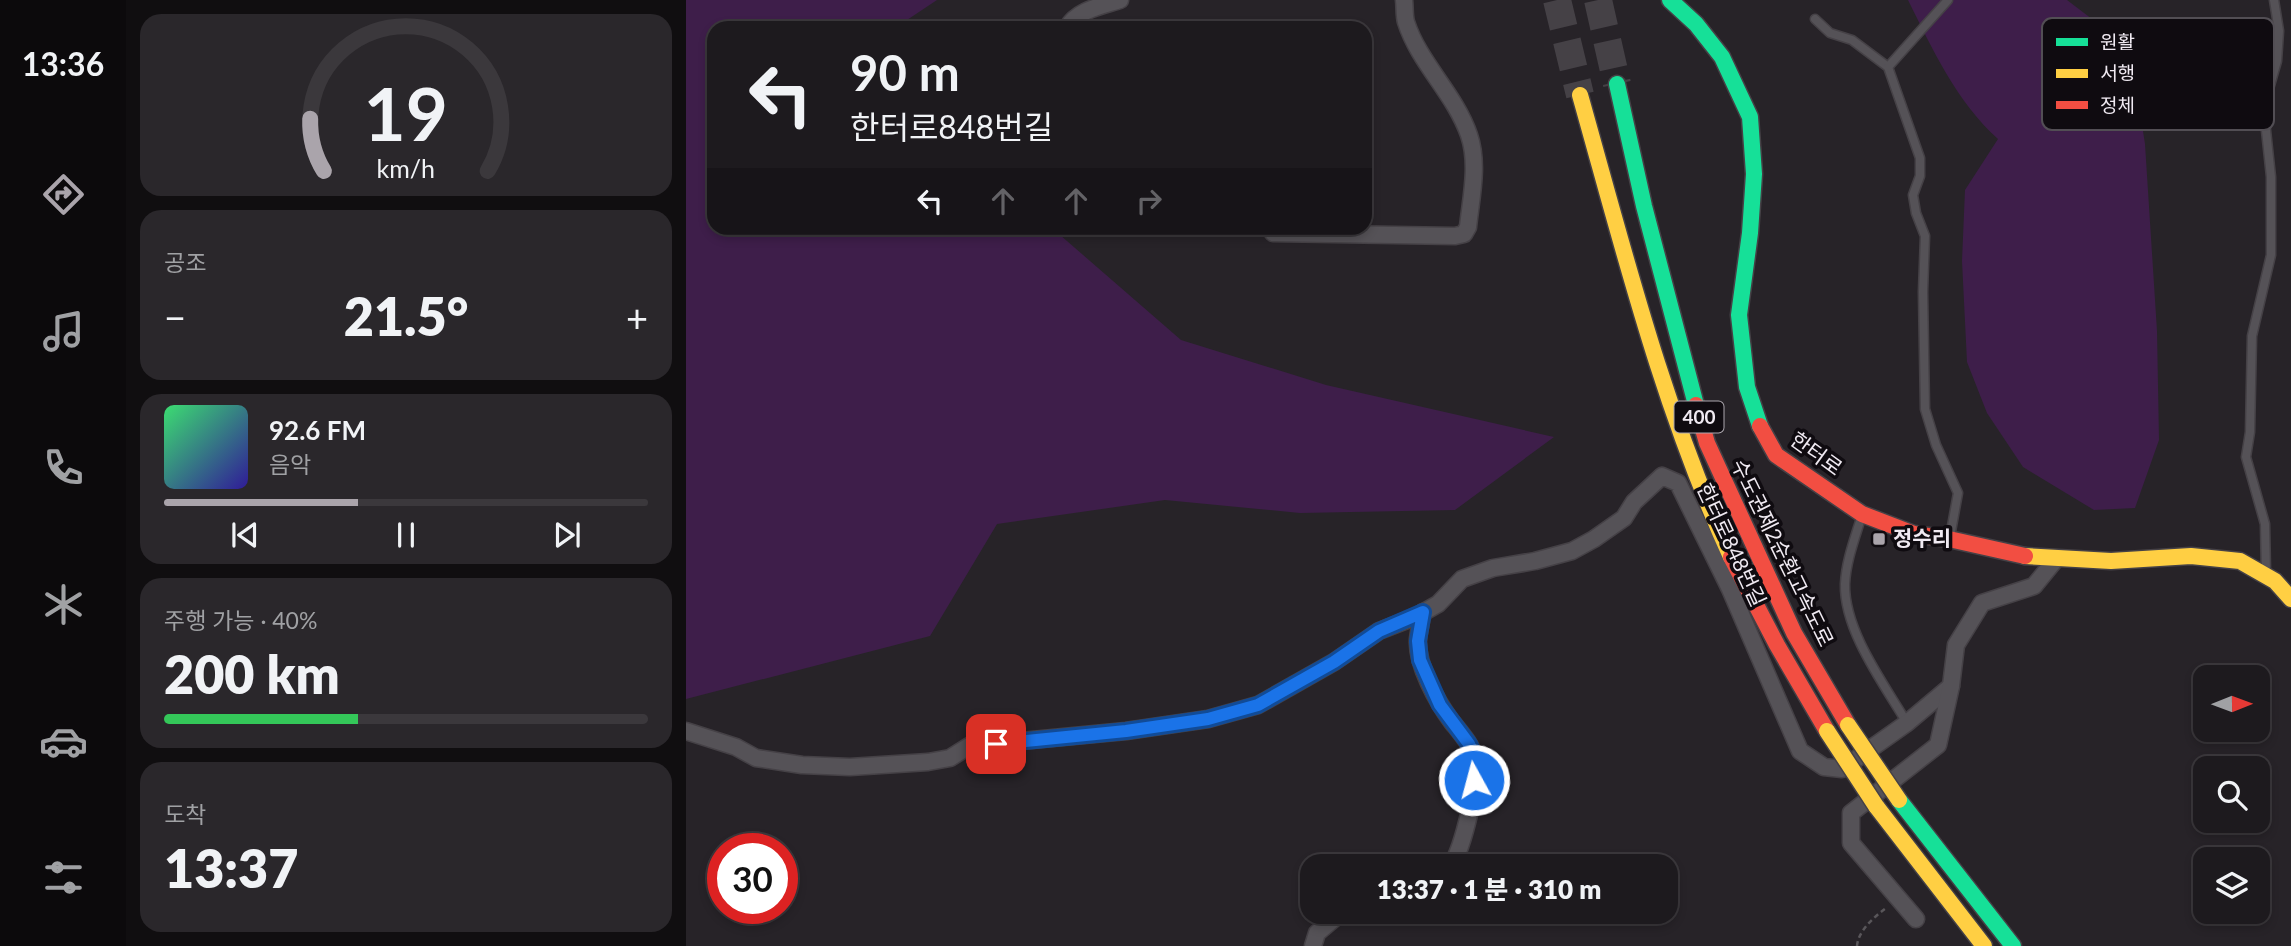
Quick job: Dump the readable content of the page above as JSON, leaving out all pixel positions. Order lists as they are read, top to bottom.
{
  "streets": {
    "main road": ["400", "한터로", "수도권제2순환고속도로"],
    "street": ["한터로848번길"]
  },
  "places": {
    "transit": ["정수리"]
  },
  "legend": ["원활", "서행", "정체"],
  "north": "right",
  "page": {
    "tabs": "13:36",
    "turn": ["90 m", "한터로848번길"],
    "tile": [
      "공조",
      ["주행 가능 · 40%", "200 km"],
      ["도착", "13:37"]
    ],
    "heat": ["−", "21.5°", "+"],
    "song": ["92.6 FM", "음악"],
    "limit": "30",
    "trip": "13:37 · 1 분 · 310 m",
    "gauge": ["19", "km/h"]
  }
}
